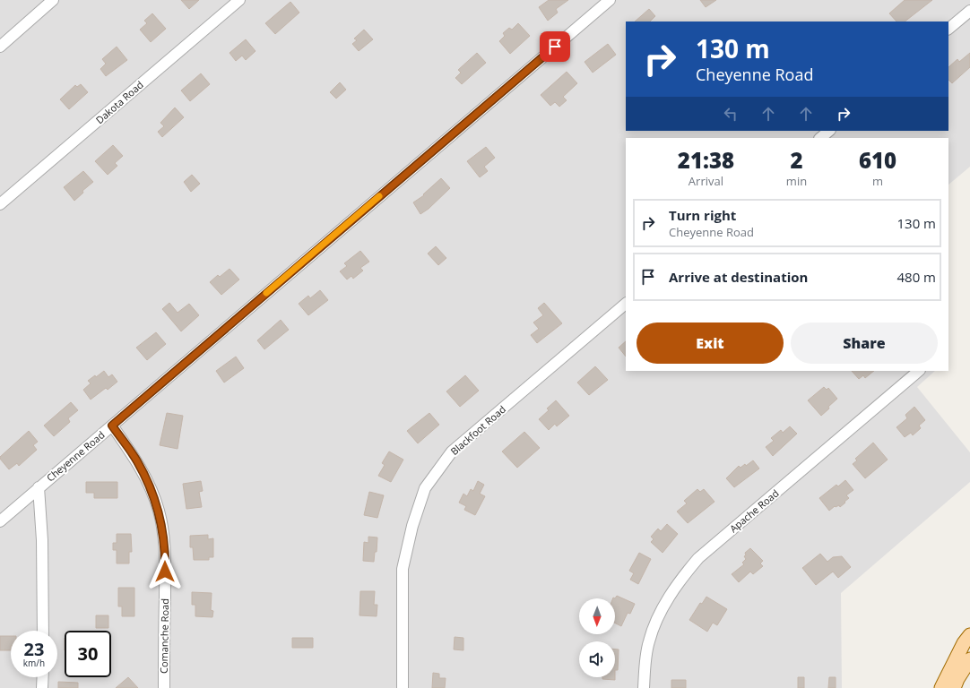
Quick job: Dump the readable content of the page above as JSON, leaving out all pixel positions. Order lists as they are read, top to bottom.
{
  "streets": {
    "street": [
      "Dakota Road",
      "Blackfoot Road",
      "Cheyenne Road",
      "Apache Road",
      "Comanche Road"
    ]
  },
  "crossings": [
    ["Cheyenne Road", "Comanche Road"]
  ],
  "north": "bottom",
  "page": {
    "turn": ["130 m", "Cheyenne Road"],
    "eta": [
      "21:38",
      "Arrival",
      "2",
      "min",
      "610",
      "m"
    ],
    "list": [
      {
        "name": "Turn right",
        "note": "Cheyenne Road",
        "value": "130 m"
      },
      {
        "name": "Arrive at destination",
        "value": "480 m"
      }
    ],
    "buttons": ["Exit", "Share"],
    "speed": "23 km/h",
    "limit": "30"
  }
}
